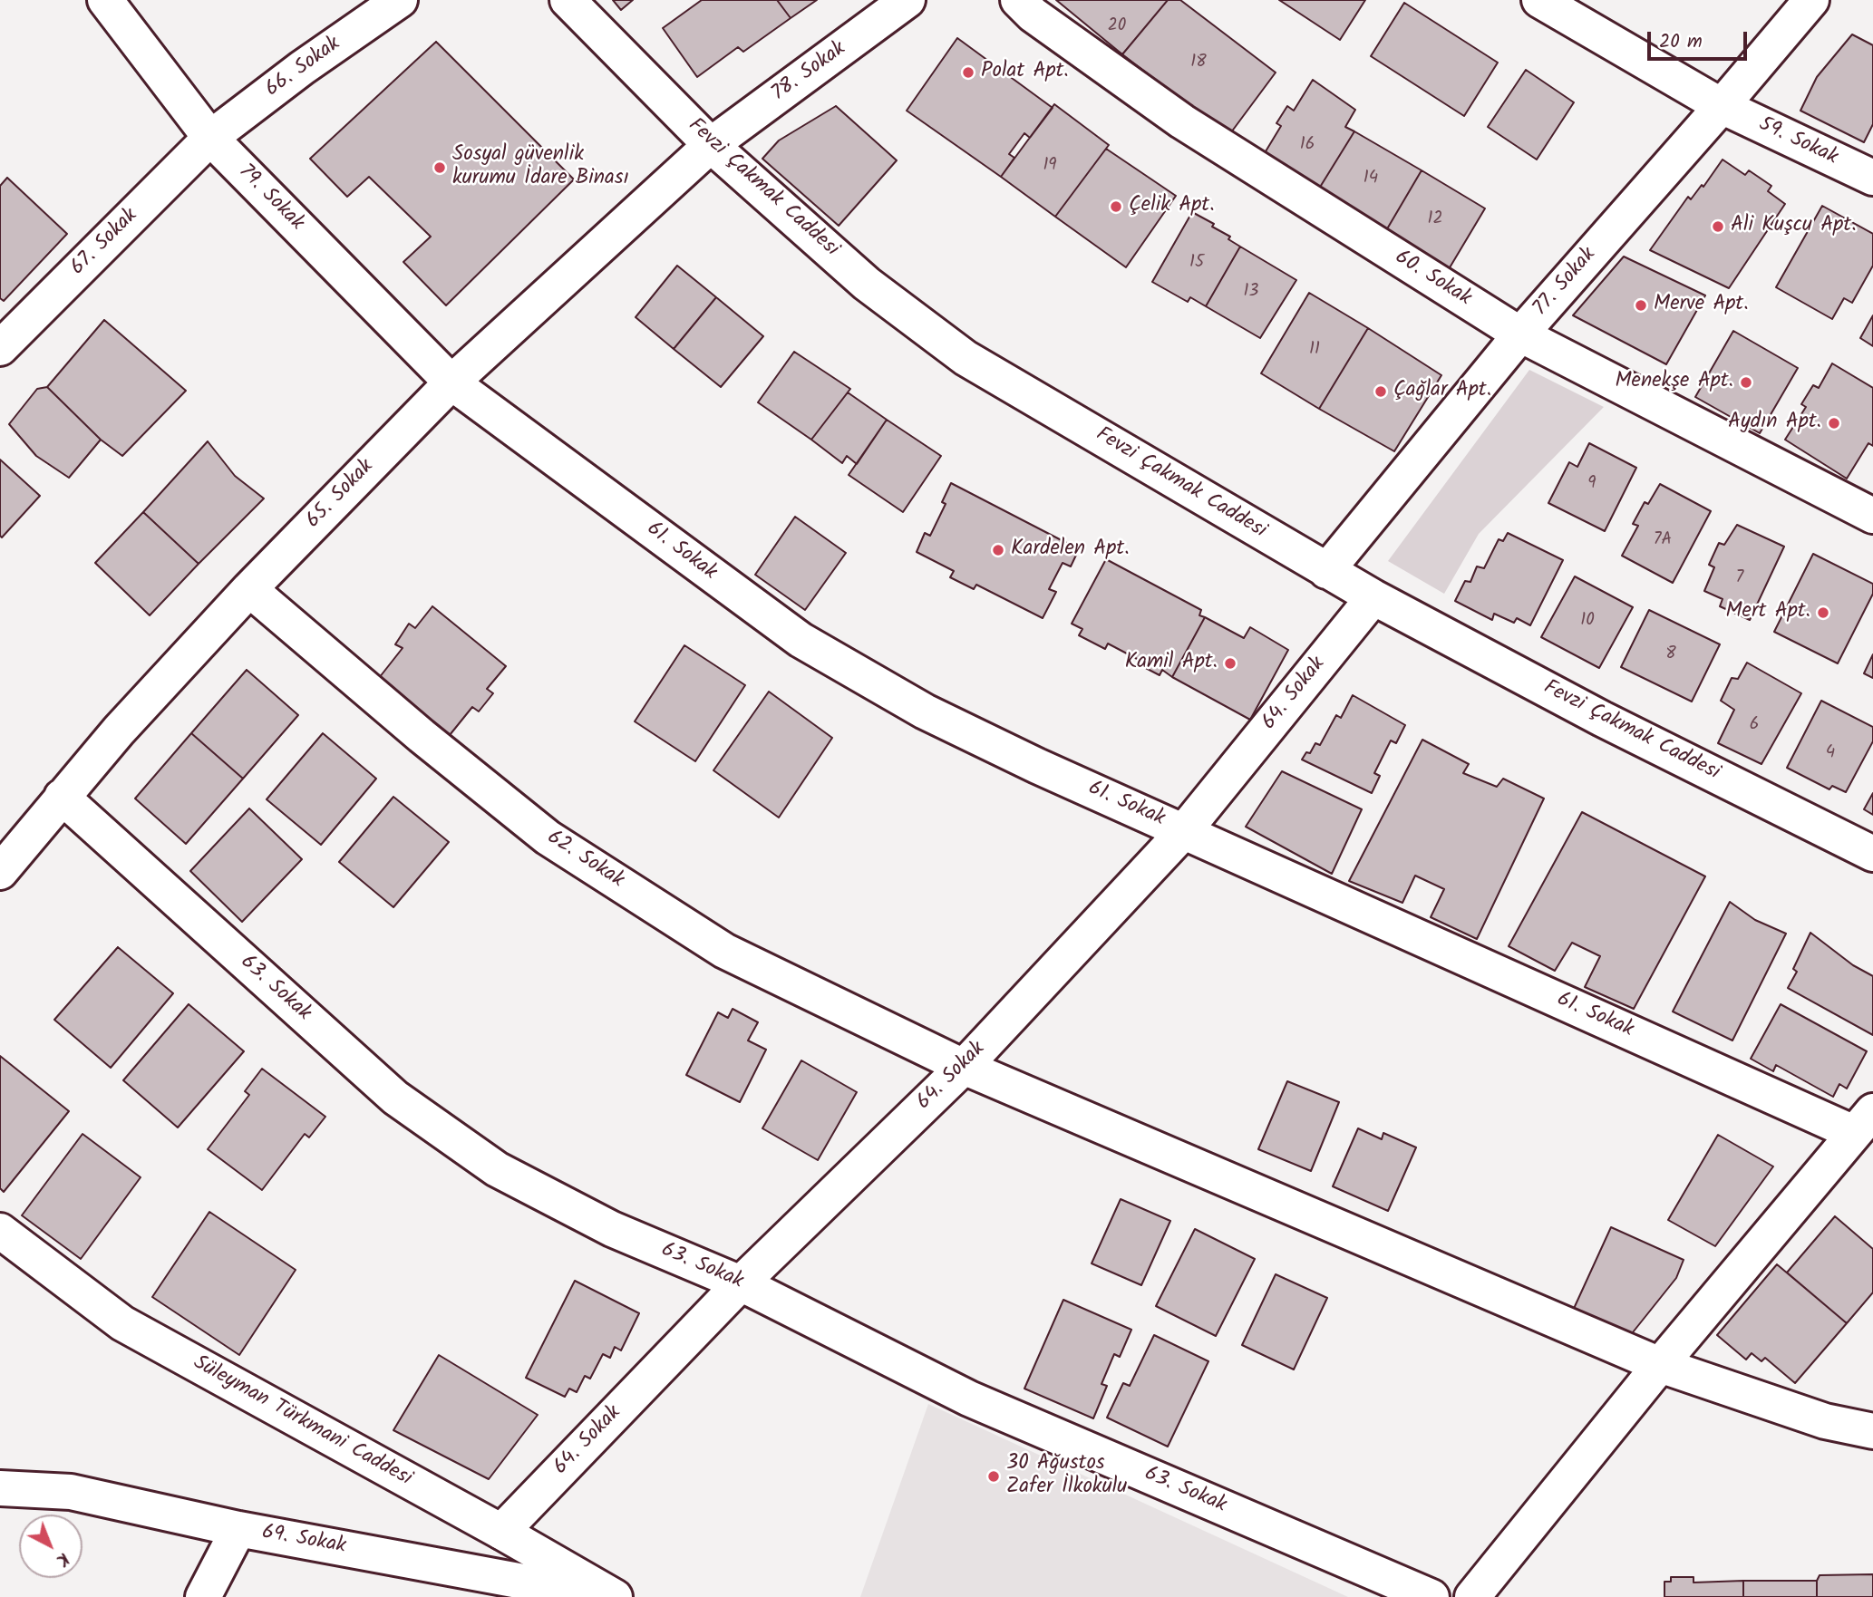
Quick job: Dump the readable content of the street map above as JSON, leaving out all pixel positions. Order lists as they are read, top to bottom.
{
  "streets": {
    "street": [
      "66. Sokak",
      "78. Sokak",
      "59. Sokak",
      "Fevzi Çakmak Caddesi",
      "79. Sokak",
      "67. Sokak",
      "60. Sokak",
      "77. Sokak",
      "65. Sokak",
      "61. Sokak",
      "64. Sokak",
      "62. Sokak",
      "63. Sokak",
      "Süleyman Türkmani Caddesi",
      "69. Sokak"
    ]
  },
  "crossings": [
    ["66. Sokak", "79. Sokak"],
    ["66. Sokak", "67. Sokak"],
    ["78. Sokak", "Fevzi Çakmak Caddesi"],
    ["78. Sokak", "65. Sokak"],
    ["59. Sokak", "77. Sokak"],
    ["Fevzi Çakmak Caddesi", "77. Sokak"],
    ["Fevzi Çakmak Caddesi", "65. Sokak"],
    ["Fevzi Çakmak Caddesi", "64. Sokak"],
    ["79. Sokak", "67. Sokak"],
    ["79. Sokak", "65. Sokak"],
    ["79. Sokak", "61. Sokak"],
    ["60. Sokak", "77. Sokak"],
    ["65. Sokak", "61. Sokak"],
    ["65. Sokak", "62. Sokak"],
    ["65. Sokak", "63. Sokak"],
    ["61. Sokak", "64. Sokak"],
    ["64. Sokak", "62. Sokak"],
    ["64. Sokak", "63. Sokak"],
    ["64. Sokak", "Süleyman Türkmani Caddesi"]
  ],
  "places": [
    "Polat Apt.",
    "Sosyal güvenlik kurumu İdare Binası",
    "Çelik Apt.",
    "Ali Kuşcu Apt.",
    "Merve Apt.",
    "Menekşe Apt.",
    "Çağlar Apt.",
    "Aydın Apt.",
    "Kardelen Apt.",
    "Mert Apt.",
    "Kamil Apt.",
    "30 Ağustos Zafer İlkokulu"
  ],
  "house_numbers": [
    "20",
    "18",
    "16",
    "19",
    "14",
    "12",
    "15",
    "13",
    "11",
    "9",
    "7A",
    "7",
    "10",
    "8",
    "6",
    "4"
  ],
  "scale_bar": "20 m",
  "north": "bottom right"
}
